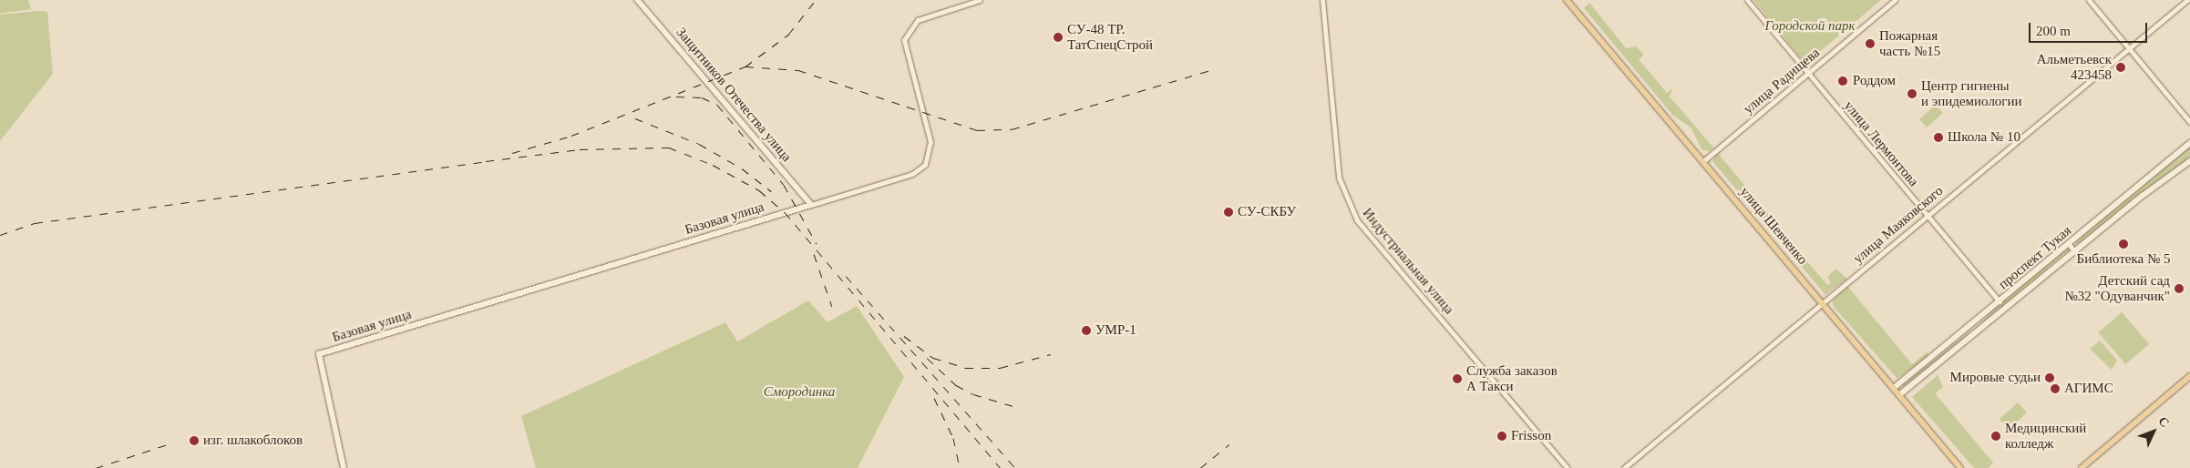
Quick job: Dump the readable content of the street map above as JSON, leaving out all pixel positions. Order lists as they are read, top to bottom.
{
  "streets": {
    "main road": [
      "Защитников Отечества улица",
      "Базовая улица",
      "улица Шевченко",
      "проспект Тукая"
    ],
    "street": [
      "улица Радищева",
      "улица Лермонтова",
      "улица Маяковского",
      "Индустриальная улица"
    ]
  },
  "crossings": [
    ["улица Радищева", "улица Лермонтова"],
    ["улица Радищева", "улица Шевченко"],
    ["Защитников Отечества улица", "Базовая улица"],
    ["улица Лермонтова", "улица Маяковского"],
    ["улица Лермонтова", "проспект Тукая"],
    ["улица Маяковского", "улица Шевченко"],
    ["улица Шевченко", "проспект Тукая"]
  ],
  "parks": ["Городской парк", "Смородинка"],
  "places": [
    "СУ-48 ТР. ТатСпецСтрой",
    "Пожарная часть №15",
    "Альметьевск 423458",
    "Роддом",
    "Центр гигиены и эпидемиологии",
    "Школа № 10",
    "СУ-СКБУ",
    "Библиотека № 5",
    "Детский сад №32 \"Одуванчик\"",
    "УМР-1",
    "Мировые судьи",
    "Служба заказов А Такси",
    "АГИМС",
    "Frisson",
    "Медицинский колледж",
    "изг. шлакоблоков"
  ],
  "scale_bar": "200 m",
  "north": "top right"
}
